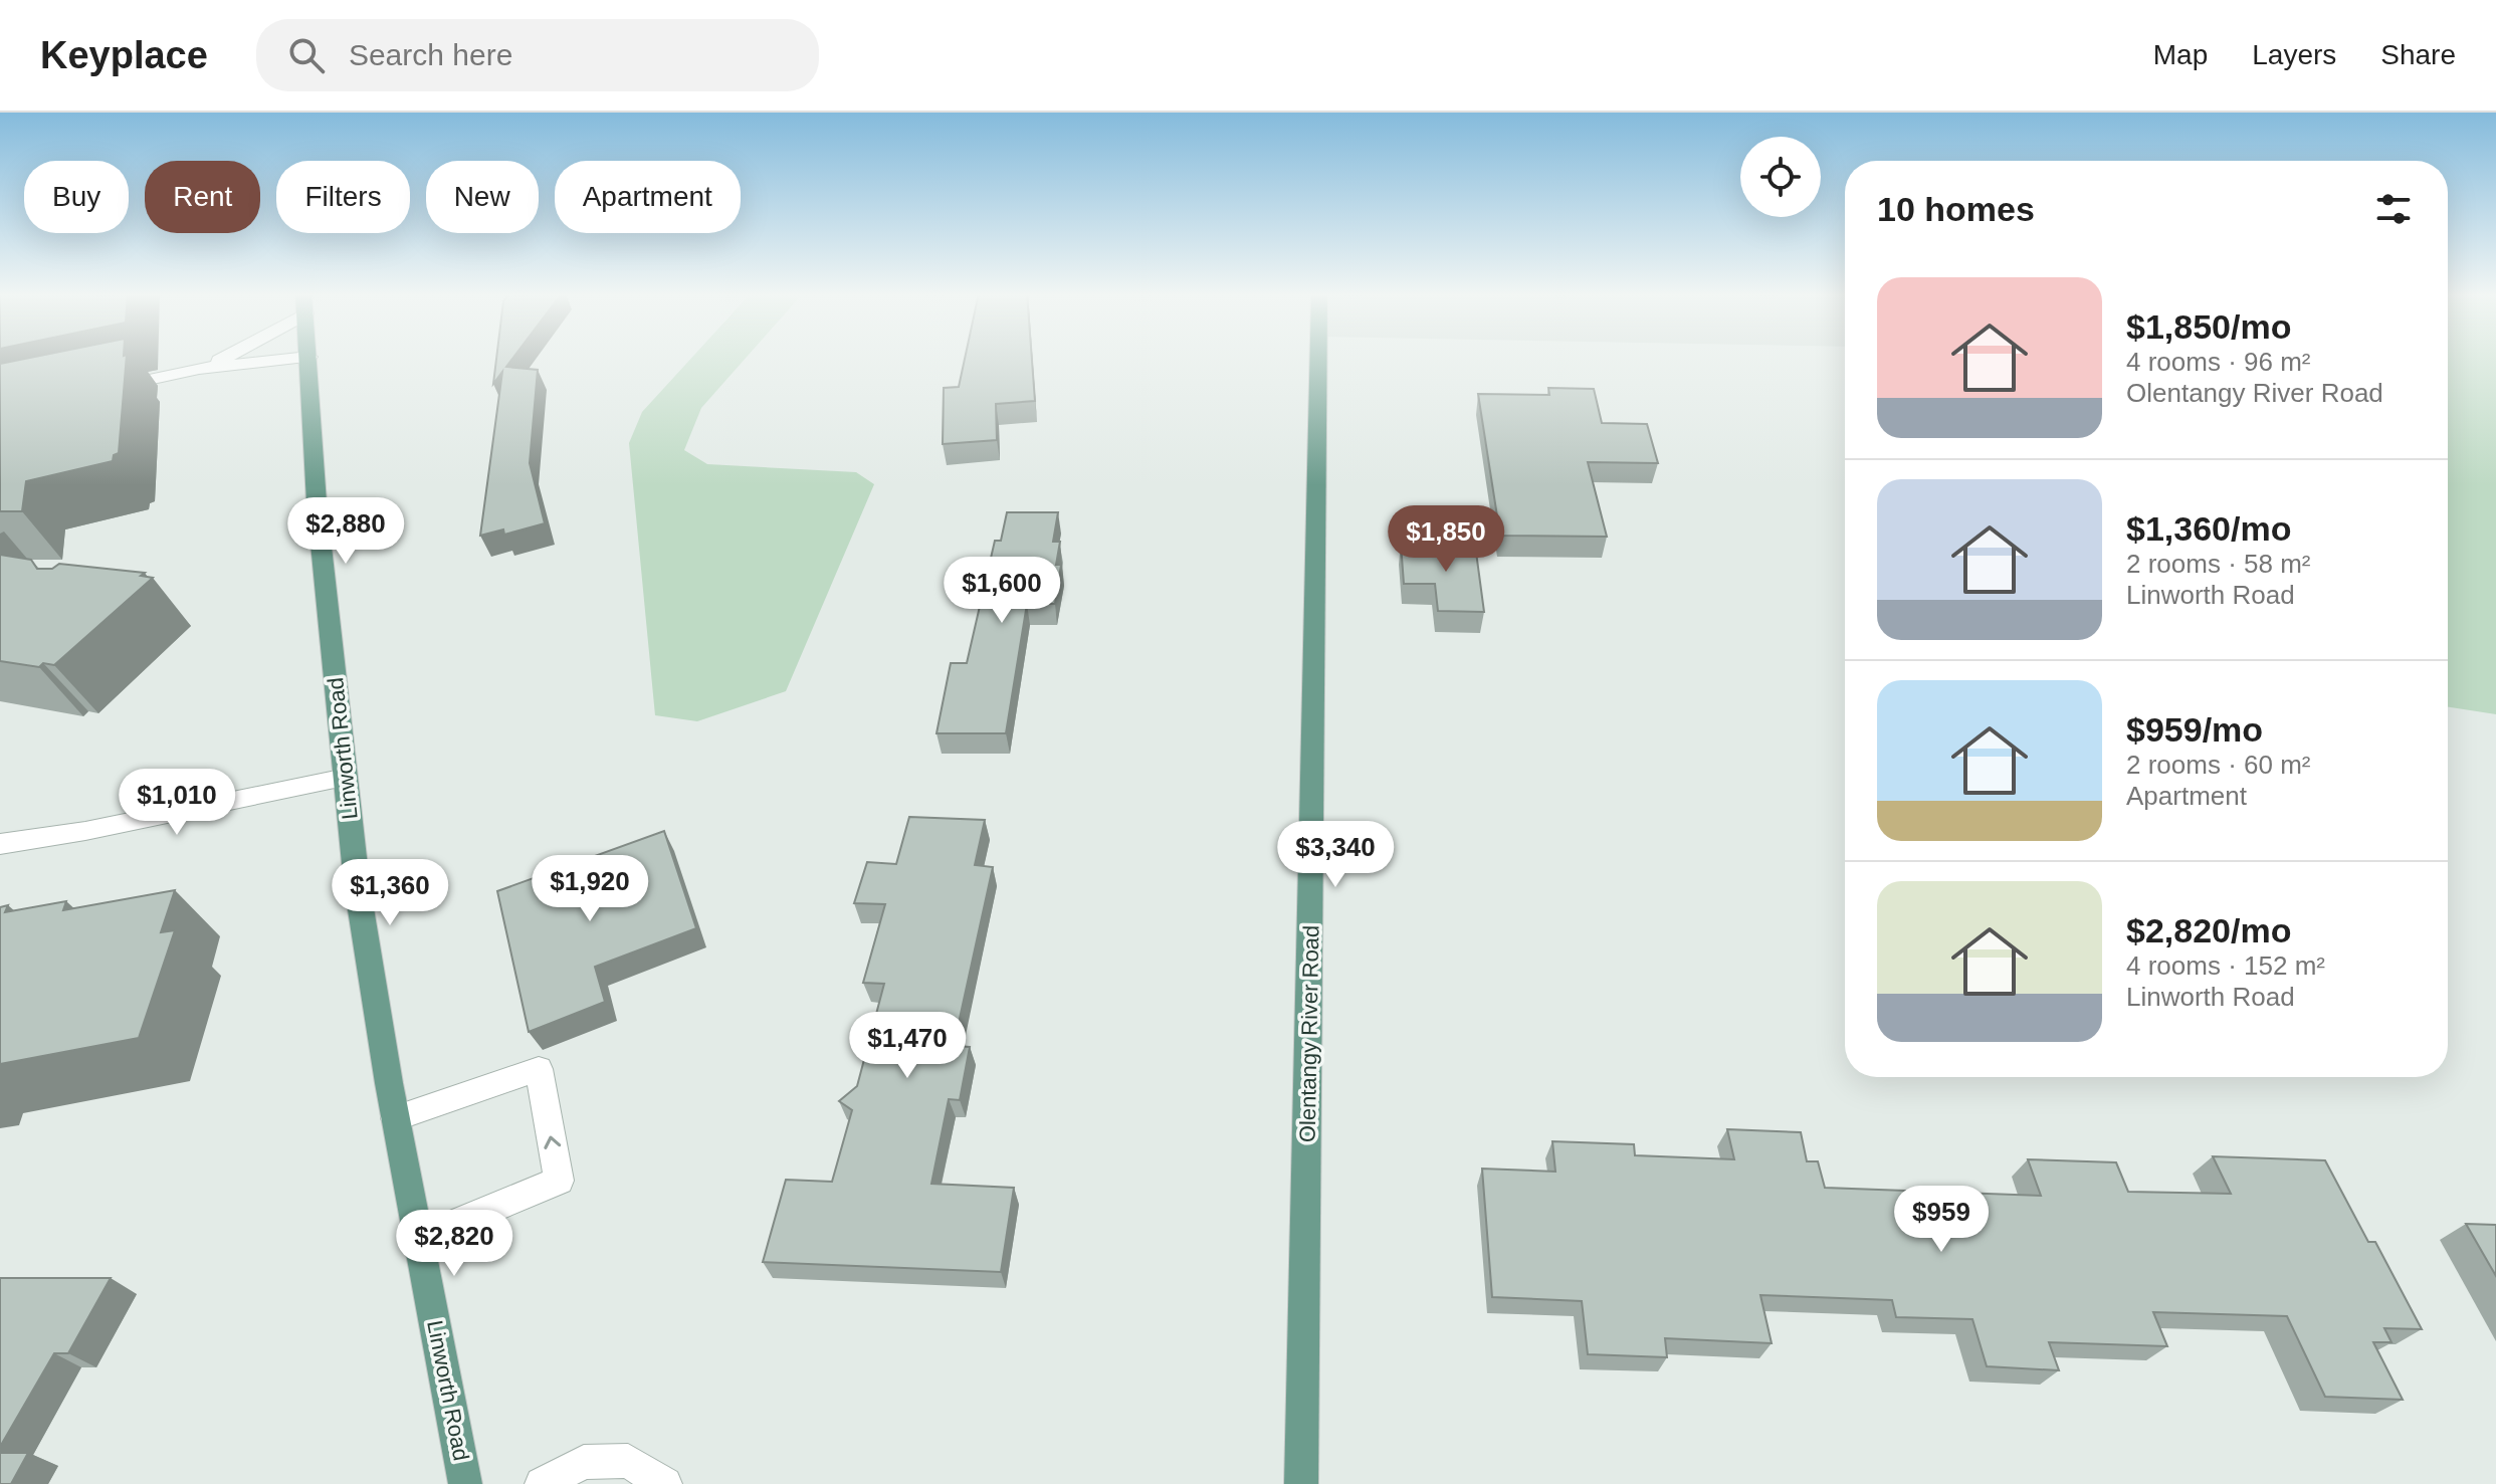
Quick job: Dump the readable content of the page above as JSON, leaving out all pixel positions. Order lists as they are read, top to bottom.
{
  "streets": {
    "main road": ["Linworth Road", "Olentangy River Road"]
  },
  "page": {
    "header": "Keyplace",
    "search": "Search here",
    "nav": ["Map", "Layers", "Share"],
    "chip": [
      "Buy",
      "Rent",
      "Filters",
      "New",
      "Apartment"
    ],
    "heading": "10 homes",
    "list": [
      {
        "name": "$1,850/mo",
        "note": "4 rooms · 96 m² · Olentangy River Road"
      },
      {
        "name": "$1,360/mo",
        "note": "2 rooms · 58 m² · Linworth Road"
      },
      {
        "name": "$959/mo",
        "note": "2 rooms · 60 m² · Apartment"
      },
      {
        "name": "$2,820/mo",
        "note": "4 rooms · 152 m² · Linworth Road"
      }
    ],
    "price": [
      "$2,880",
      "$1,850",
      "$1,600",
      "$1,010",
      "$3,340",
      "$1,920",
      "$1,360",
      "$1,470",
      "$959",
      "$2,820"
    ]
  }
}
